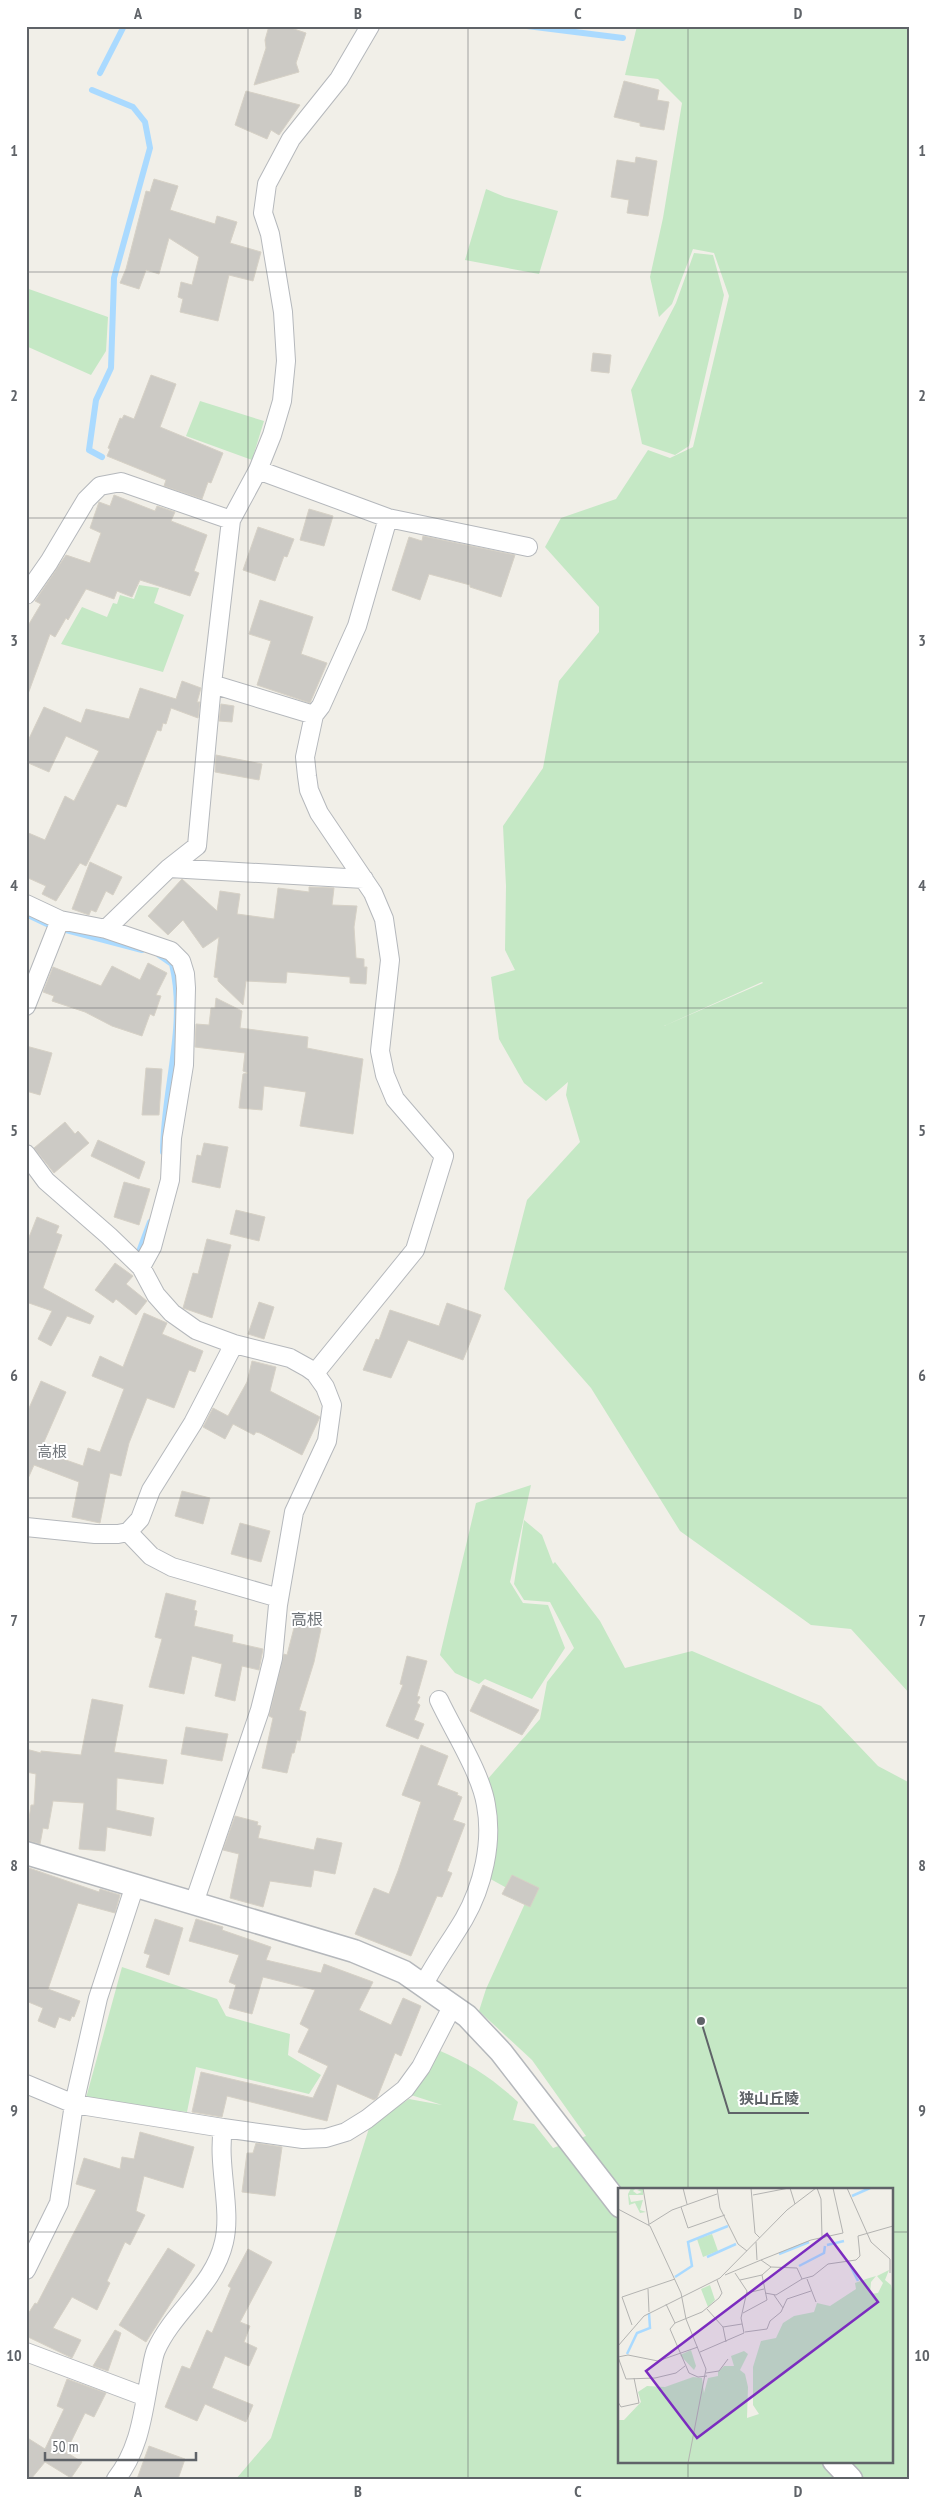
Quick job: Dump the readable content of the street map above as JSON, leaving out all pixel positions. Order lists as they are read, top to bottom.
{
  "districts": ["高根", "高根"],
  "places": ["狭山丘陵"],
  "scale_bar": "50 m",
  "grid": {
    "columns": [
      "A",
      "B",
      "C",
      "D"
    ],
    "rows": [
      "1",
      "2",
      "3",
      "4",
      "5",
      "6",
      "7",
      "8",
      "9",
      "10"
    ]
  }
}
